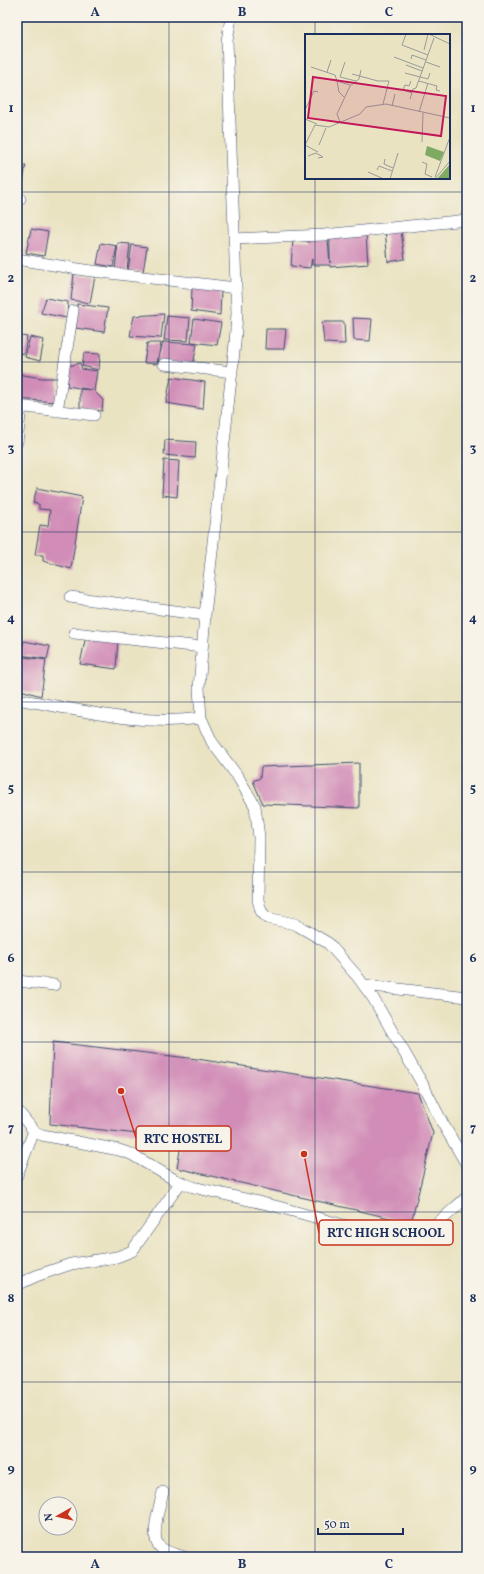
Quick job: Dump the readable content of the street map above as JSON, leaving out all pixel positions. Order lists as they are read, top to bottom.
{
  "places": ["RTC HOSTEL", "RTC HIGH SCHOOL"],
  "scale_bar": "50 m",
  "north": "left",
  "grid": {
    "columns": ["A", "B", "C"],
    "rows": [
      "1",
      "2",
      "3",
      "4",
      "5",
      "6",
      "7",
      "8",
      "9"
    ]
  }
}
